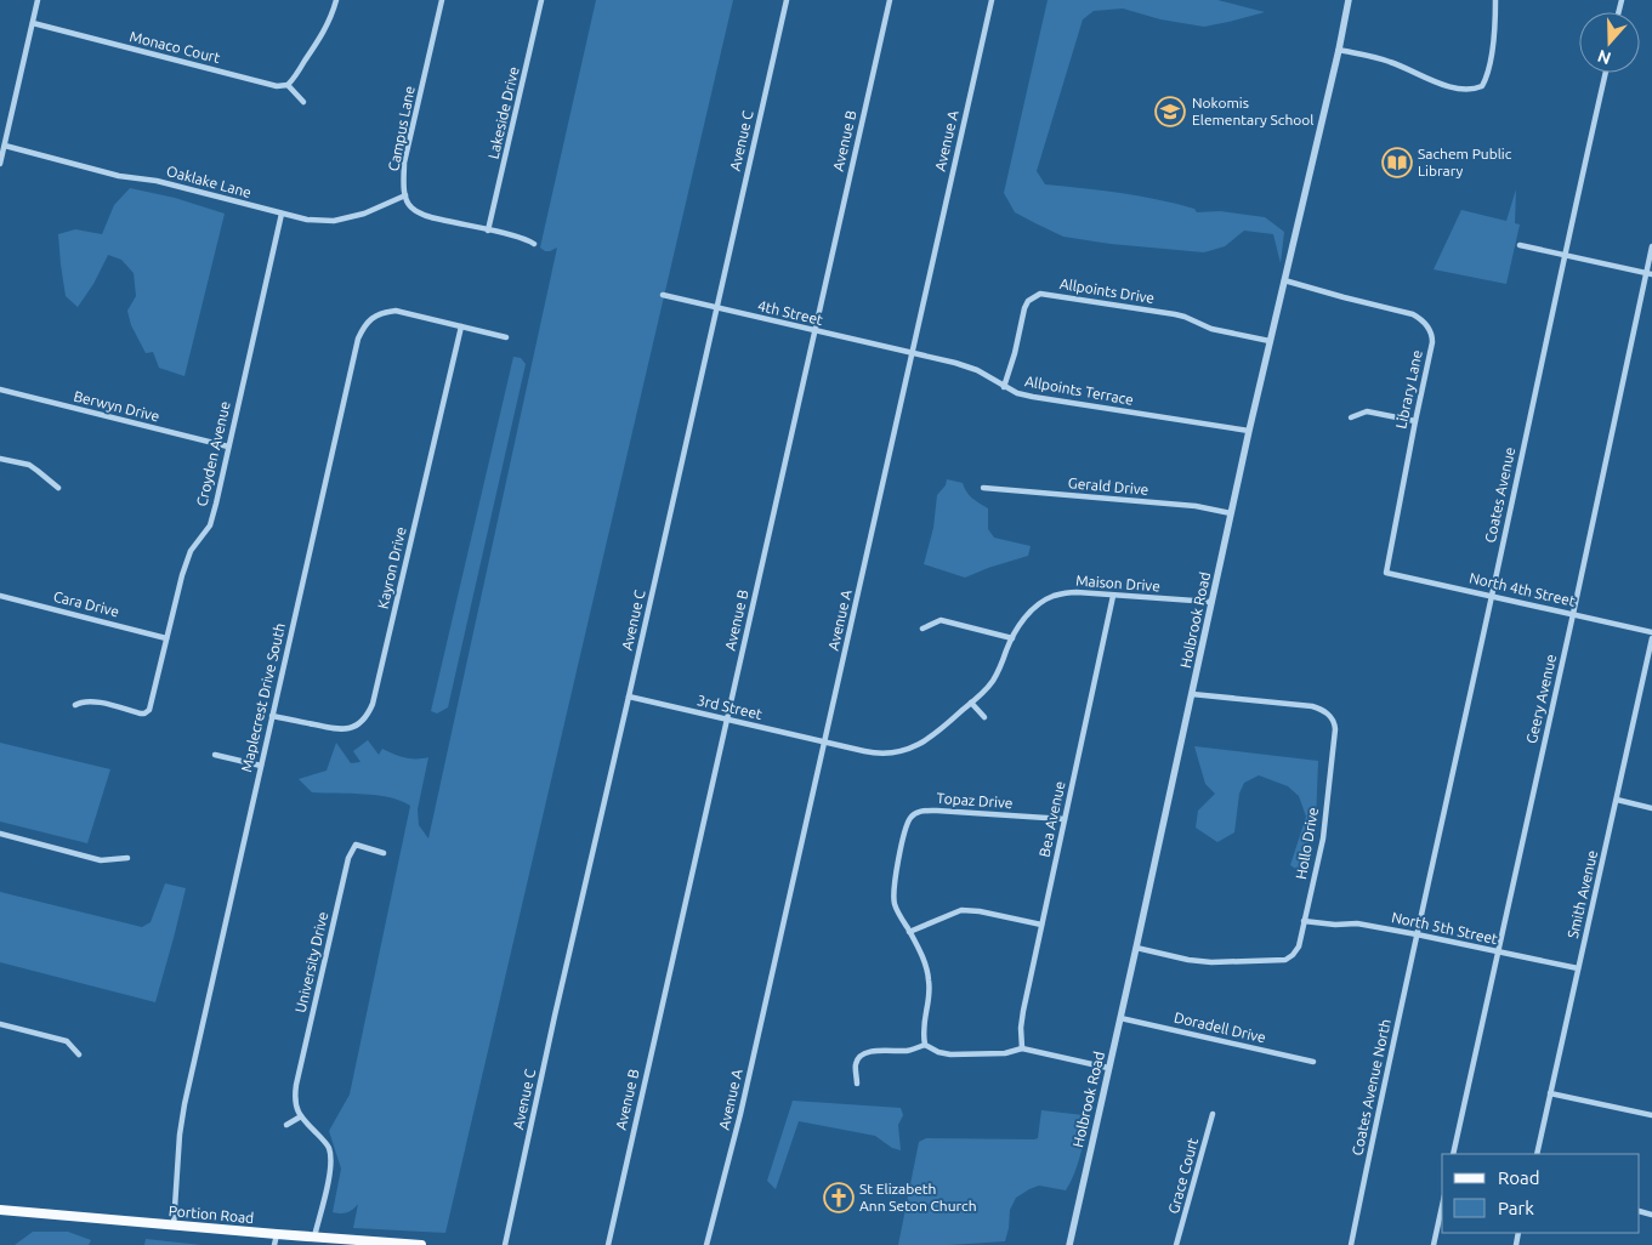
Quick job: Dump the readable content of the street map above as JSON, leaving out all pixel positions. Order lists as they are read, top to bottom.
{
  "streets": {
    "main road": ["Portion Road"],
    "street": [
      "Monaco Court",
      "Lakeside Drive",
      "Campus Lane",
      "Avenue C",
      "Avenue B",
      "Avenue A",
      "Oaklake Lane",
      "Allpoints Drive",
      "4th Street",
      "Library Lane",
      "Allpoints Terrace",
      "Berwyn Drive",
      "Croyden Avenue",
      "Gerald Drive",
      "Coates Avenue",
      "Kayron Drive",
      "Maison Drive",
      "North 4th Street",
      "Cara Drive",
      "Holbrook Road",
      "Maplecrest Drive South",
      "Geery Avenue",
      "3rd Street",
      "Topaz Drive",
      "Bea Avenue",
      "Hollo Drive",
      "Smith Avenue",
      "North 5th Street",
      "University Drive",
      "Doradell Drive",
      "Coates Avenue North",
      "Grace Court"
    ]
  },
  "crossings": [
    ["Campus Lane", "Oaklake Lane"],
    ["Avenue C", "4th Street"],
    ["Avenue C", "3rd Street"],
    ["Avenue B", "4th Street"],
    ["Avenue B", "3rd Street"],
    ["Avenue A", "4th Street"],
    ["Avenue A", "Allpoints Terrace"],
    ["Avenue A", "Maison Drive"],
    ["Avenue A", "3rd Street"],
    ["Oaklake Lane", "Croyden Avenue"],
    ["Allpoints Drive", "Allpoints Terrace"],
    ["Allpoints Drive", "Holbrook Road"],
    ["4th Street", "Allpoints Terrace"],
    ["Library Lane", "North 4th Street"],
    ["Library Lane", "Holbrook Road"],
    ["Allpoints Terrace", "Holbrook Road"],
    ["Berwyn Drive", "Croyden Avenue"],
    ["Croyden Avenue", "Cara Drive"],
    ["Gerald Drive", "Holbrook Road"],
    ["Coates Avenue", "North 4th Street"],
    ["Coates Avenue", "North 5th Street"],
    ["Coates Avenue", "Coates Avenue North"],
    ["Kayron Drive", "Maplecrest Drive South"],
    ["Maison Drive", "Holbrook Road"],
    ["Maison Drive", "3rd Street"],
    ["Maison Drive", "Bea Avenue"],
    ["North 4th Street", "Geery Avenue"],
    ["Holbrook Road", "Hollo Drive"],
    ["Holbrook Road", "Doradell Drive"],
    ["Maplecrest Drive South", "Portion Road"],
    ["Geery Avenue", "North 5th Street"],
    ["Topaz Drive", "Bea Avenue"],
    ["Hollo Drive", "North 5th Street"],
    ["Smith Avenue", "North 5th Street"],
    ["North 5th Street", "Coates Avenue North"]
  ],
  "places": {
    "school or university": ["Nokomis Elementary School"],
    "library": ["Sachem Public Library"],
    "church": ["St Elizabeth Ann Seton Church"]
  },
  "legend": ["Road", "Park"],
  "north": "bottom"
}
